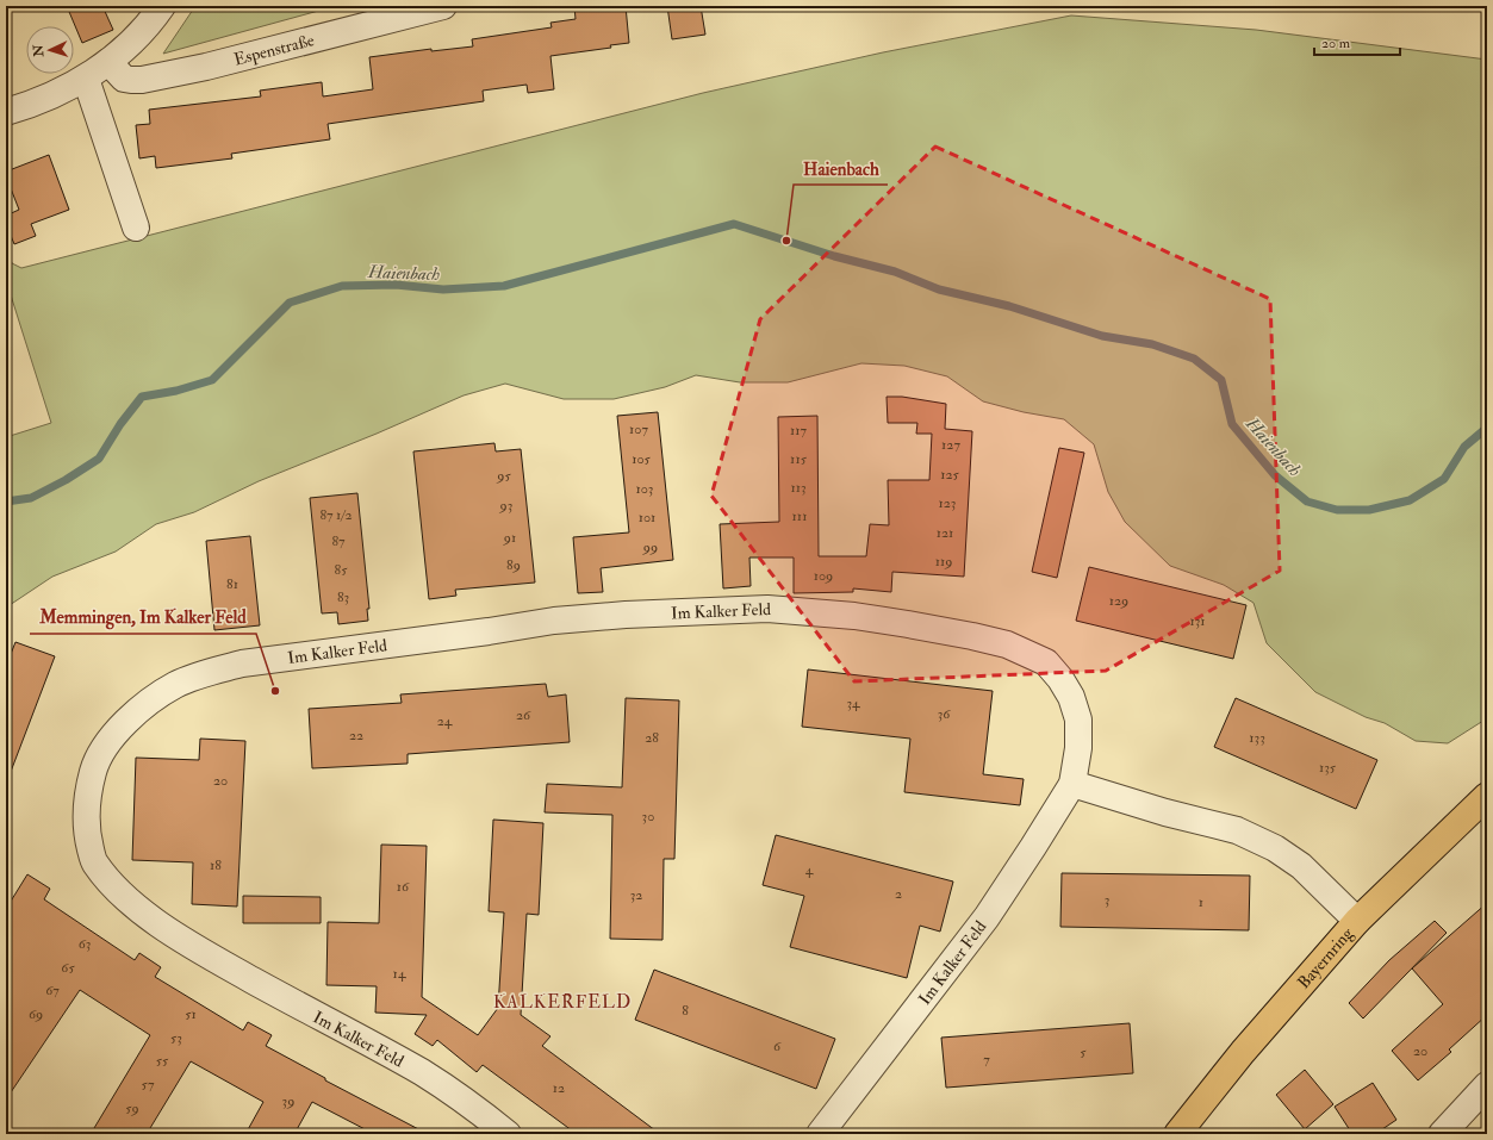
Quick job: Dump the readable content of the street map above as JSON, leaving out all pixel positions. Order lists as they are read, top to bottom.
{
  "streets": {
    "main road": ["Bayernring"],
    "street": ["Espenstraße", "Im Kalker Feld"]
  },
  "districts": ["KALKERFELD"],
  "water": ["Haienbach"],
  "places": ["Haienbach", "Memmingen, Im Kalker Feld"],
  "house_numbers": [
    "107",
    "117",
    "127",
    "105",
    "115",
    "125",
    "95",
    "113",
    "103",
    "123",
    "93",
    "87 1/2",
    "111",
    "101",
    "121",
    "91",
    "87",
    "99",
    "119",
    "89",
    "85",
    "109",
    "81",
    "83",
    "129",
    "131",
    "34",
    "36",
    "26",
    "24",
    "22",
    "28",
    "133",
    "135",
    "20",
    "30",
    "18",
    "4",
    "16",
    "2",
    "32",
    "3",
    "1",
    "63",
    "65",
    "14",
    "67",
    "8",
    "69",
    "51",
    "53",
    "6",
    "20",
    "5",
    "7",
    "55",
    "57",
    "12",
    "39",
    "59"
  ],
  "scale_bar": "20 m",
  "north": "left"
}
